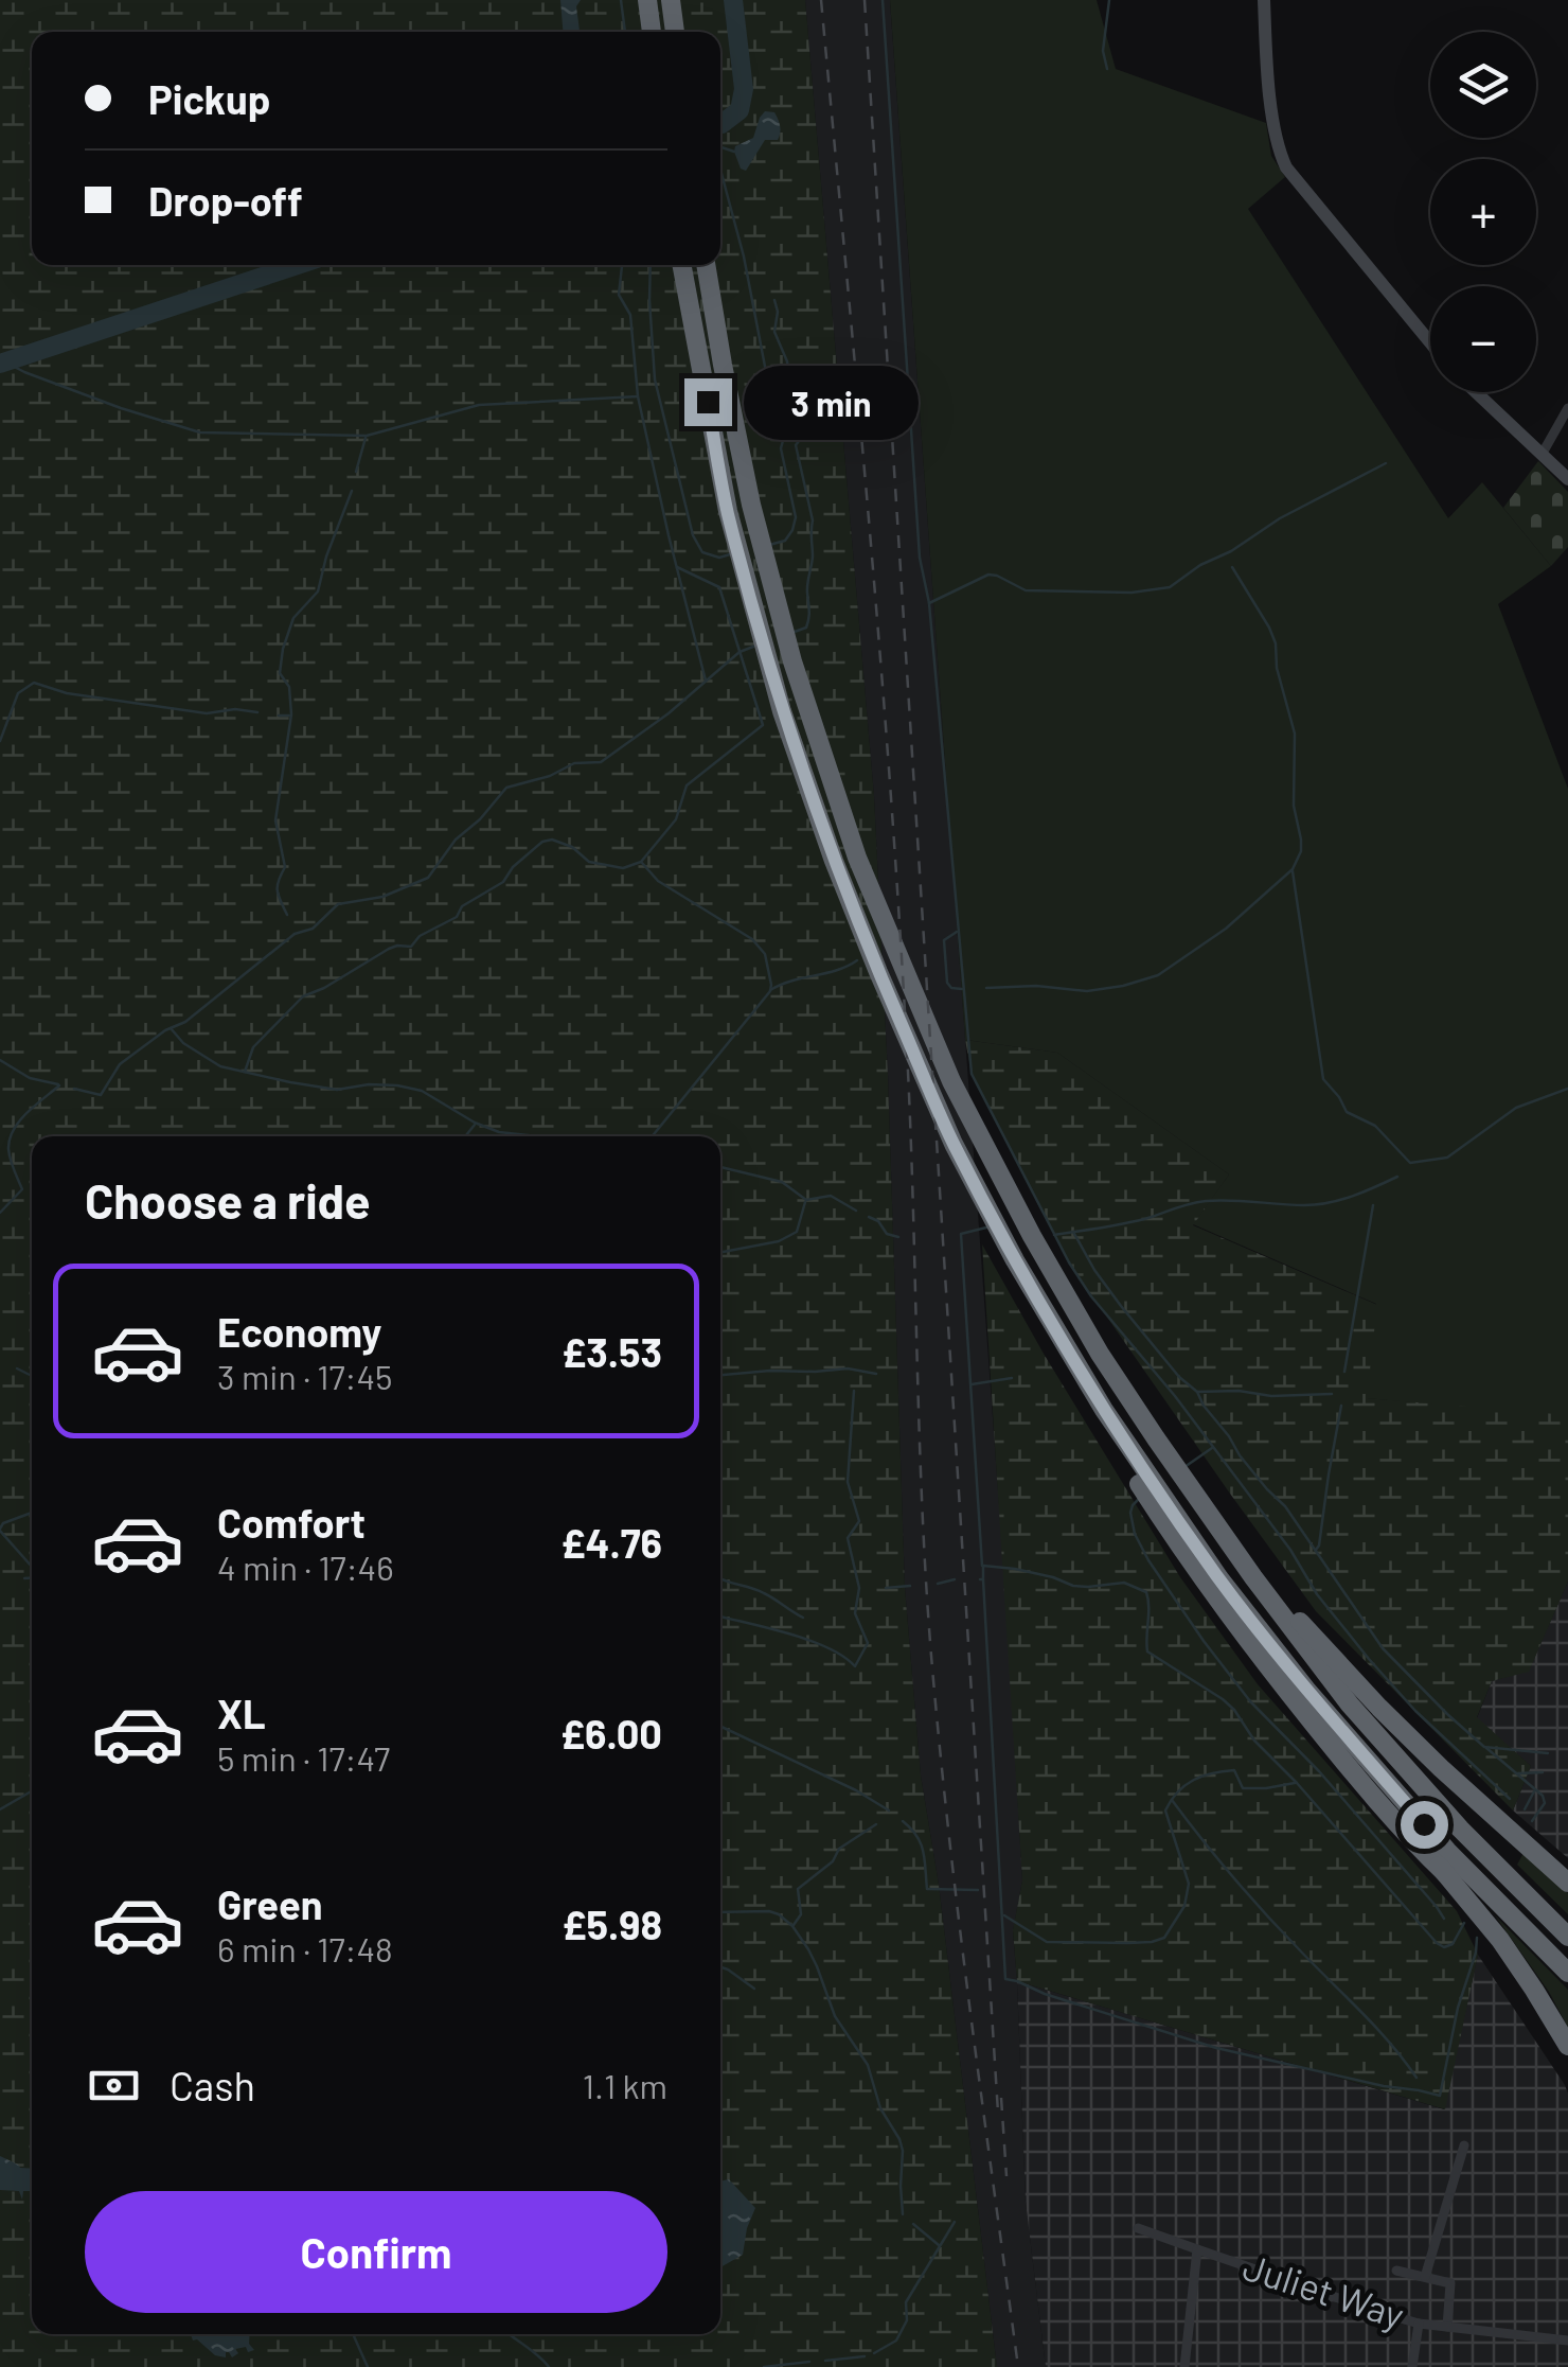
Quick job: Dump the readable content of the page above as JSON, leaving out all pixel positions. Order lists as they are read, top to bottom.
{
  "streets": {
    "street": ["Juliet Way"]
  },
  "page": {
    "map_buttons": ["+", "−"],
    "banner": ["Pickup", "Drop-off"],
    "bubble": "3 min",
    "heading": "Choose a ride",
    "list": [
      {
        "name": "Economy",
        "note": "3 min · 17:45",
        "value": "£3.53"
      },
      {
        "name": "Comfort",
        "note": "4 min · 17:46",
        "value": "£4.76"
      },
      {
        "name": "XL",
        "note": "5 min · 17:47",
        "value": "£6.00"
      },
      {
        "name": "Green",
        "note": "6 min · 17:48",
        "value": "£5.98"
      }
    ],
    "pay": ["Cash", "1.1 km"],
    "buttons": "Confirm"
  }
}
